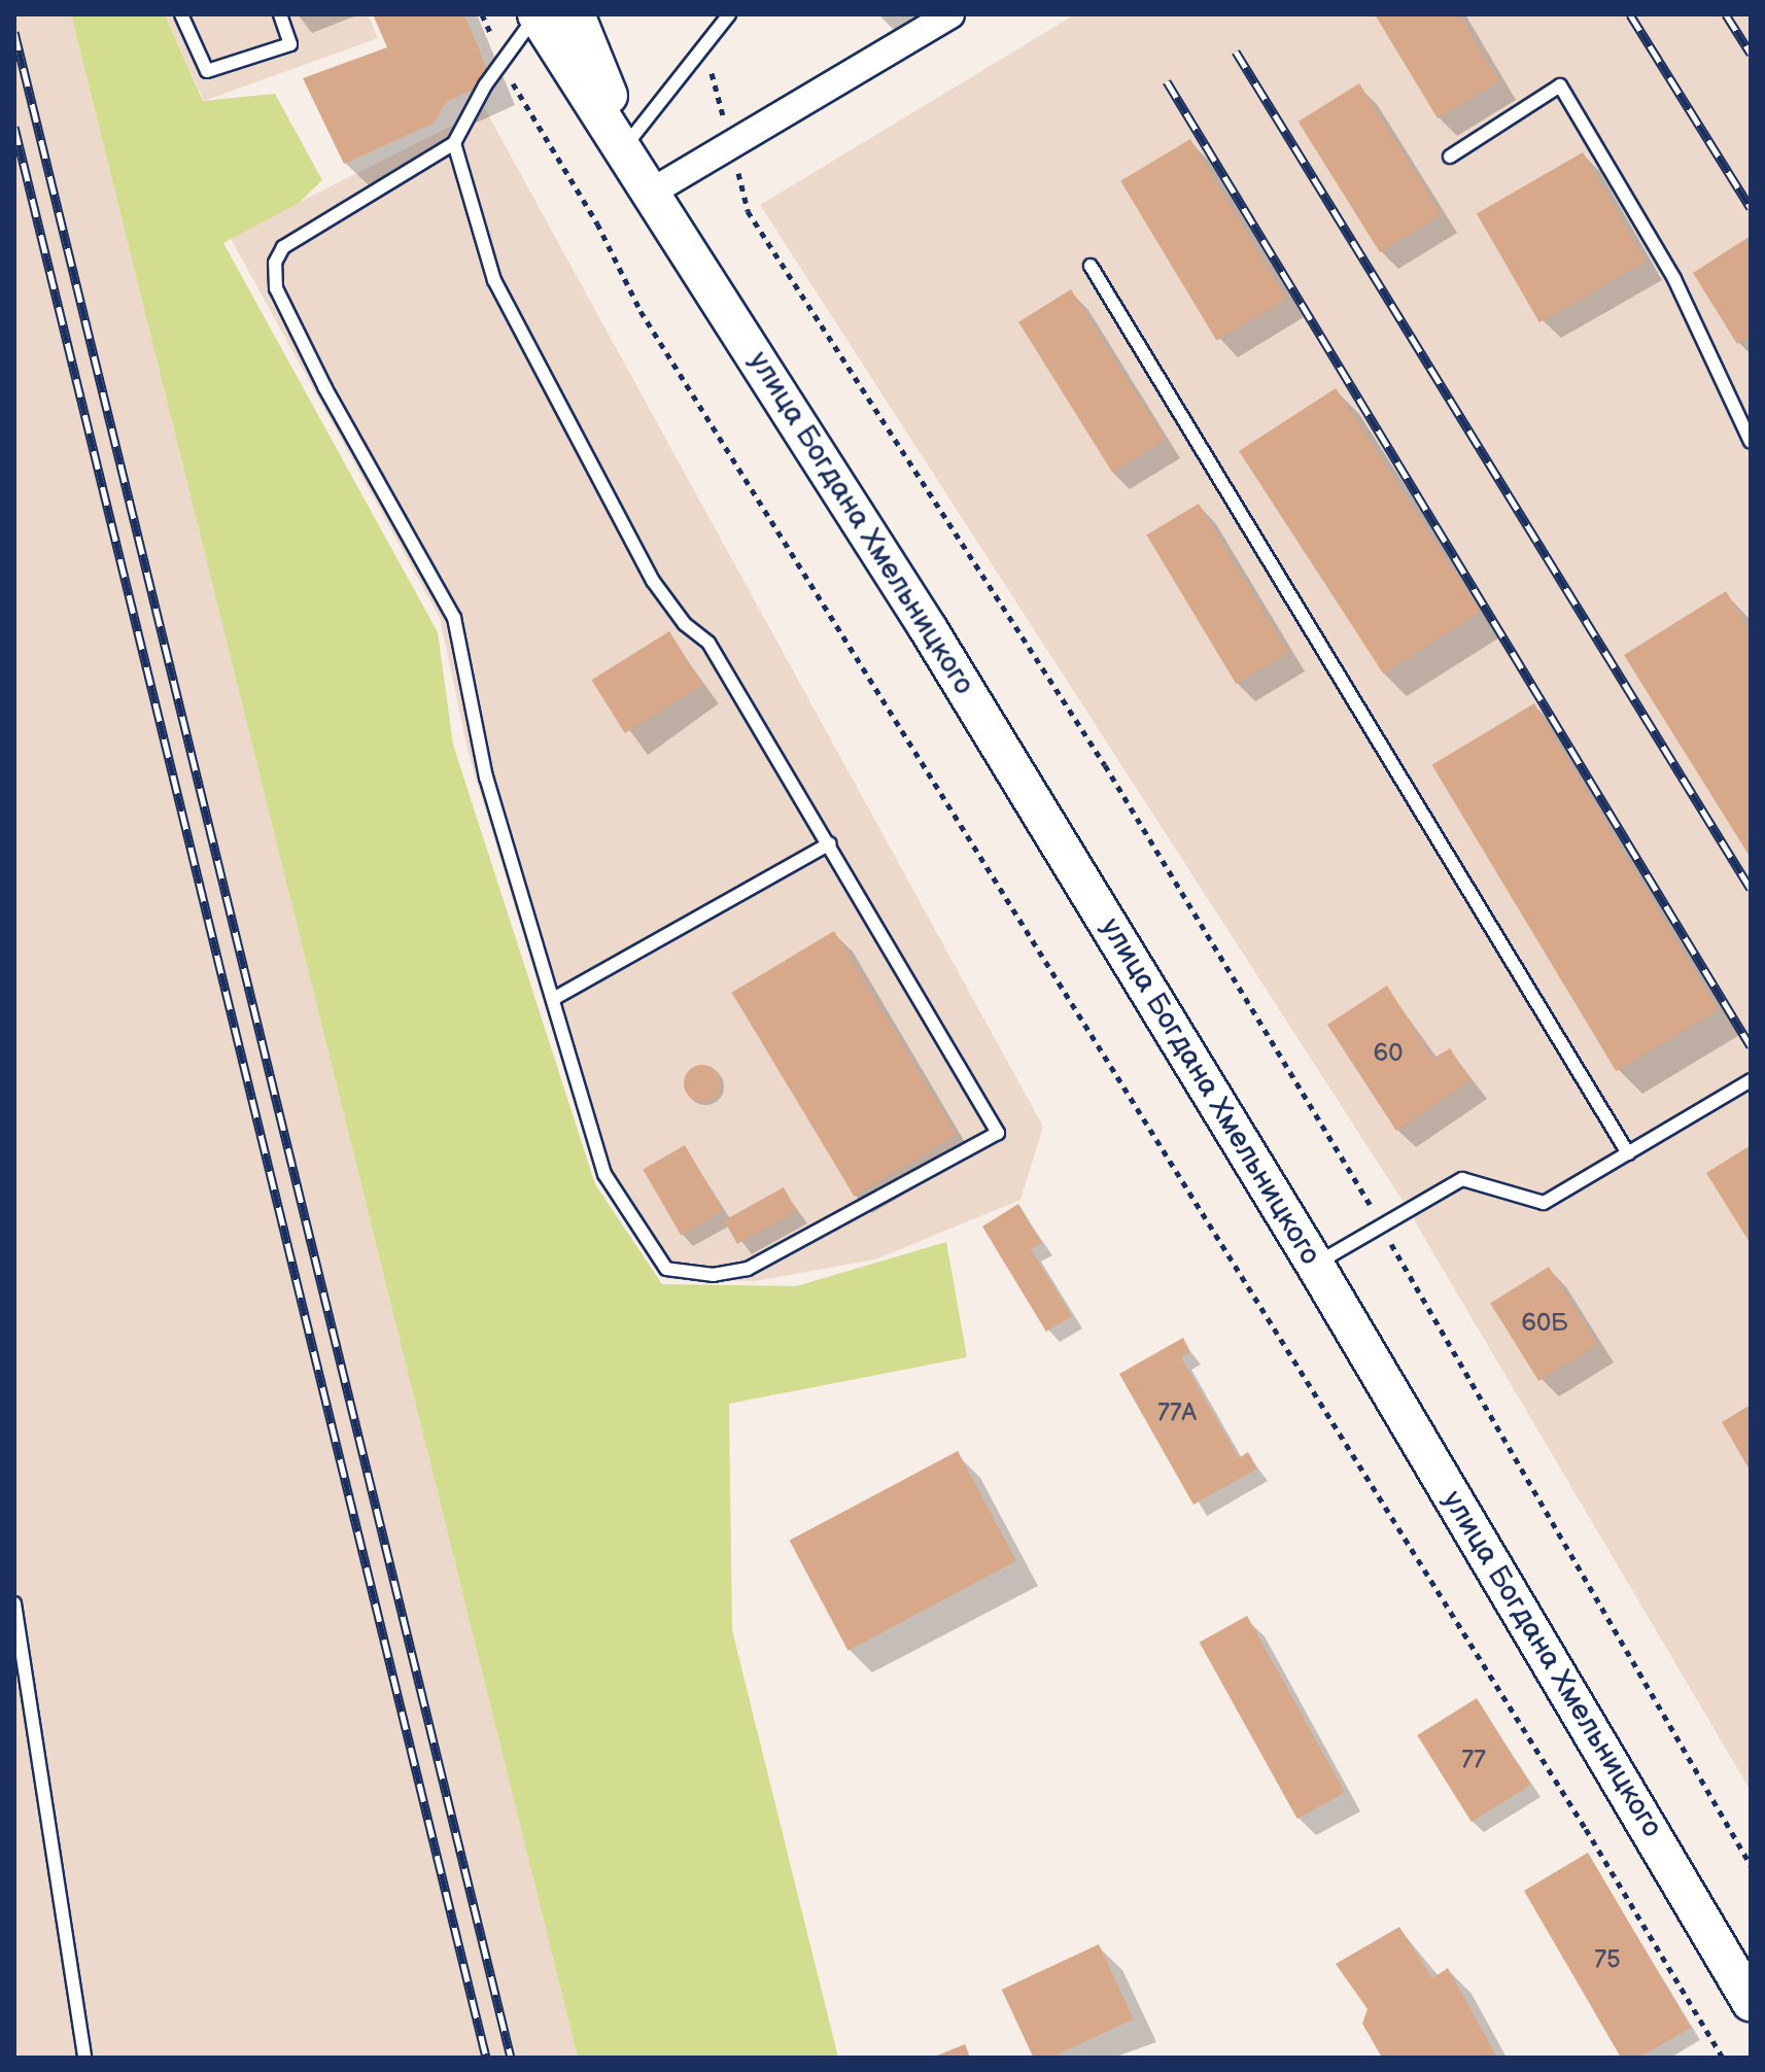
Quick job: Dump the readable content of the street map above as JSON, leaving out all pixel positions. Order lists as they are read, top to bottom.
{
  "streets": {
    "main road": ["улица Богдана Хмельницкого"]
  },
  "house_numbers": [
    "60",
    "60Б",
    "77А",
    "77",
    "75"
  ]
}
